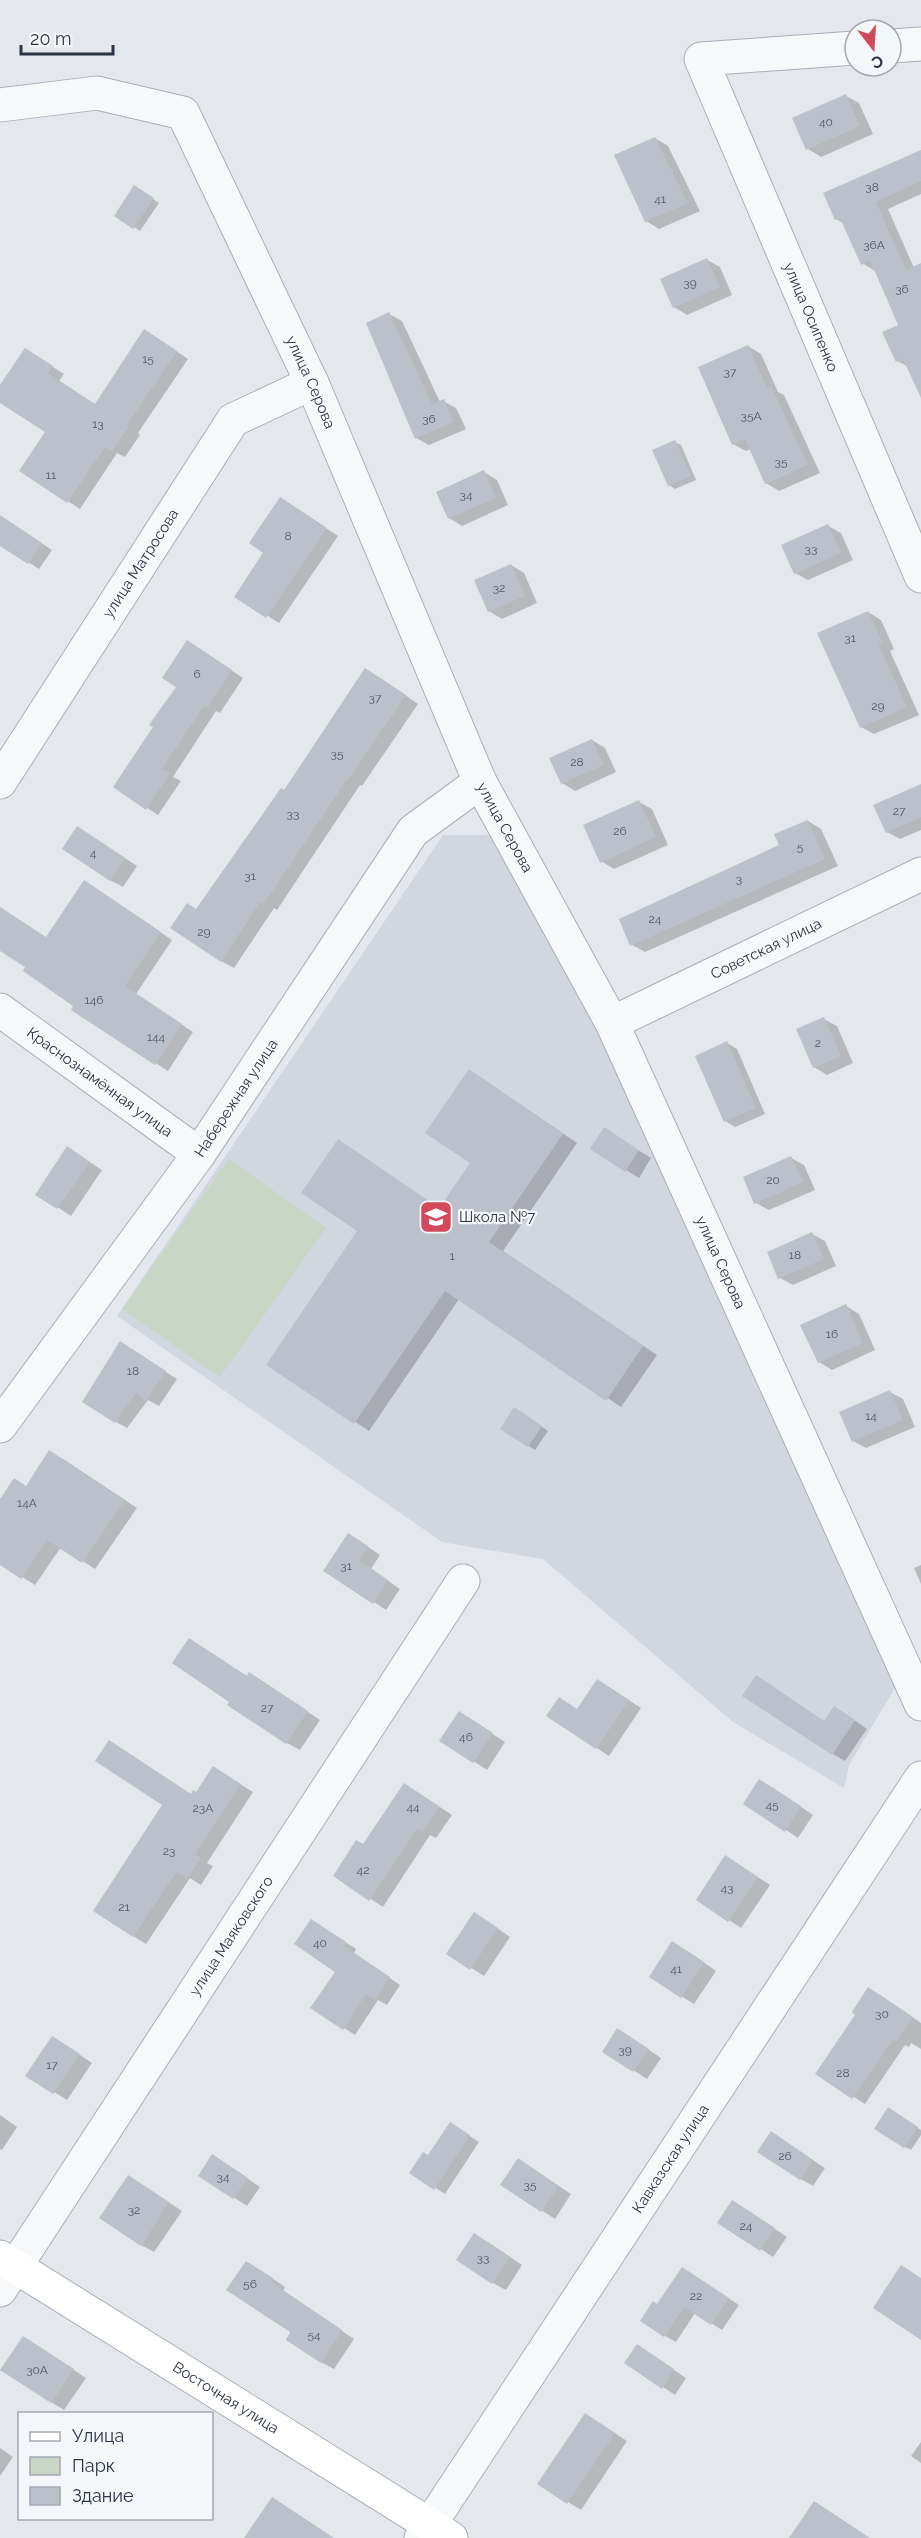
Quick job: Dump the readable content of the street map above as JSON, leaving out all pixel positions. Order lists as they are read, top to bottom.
{
  "streets": {
    "main road": ["Восточная улица"],
    "street": [
      "улица Осипенко",
      "улица Серова",
      "улица Матросова",
      "Советская улица",
      "Краснознамённая улица",
      "Набережная улица",
      "улица Маяковского",
      "Кавказская улица"
    ]
  },
  "crossings": [
    ["улица Серова", "улица Матросова"],
    ["улица Серова", "Советская улица"],
    ["улица Серова", "Набережная улица"],
    ["Краснознамённая улица", "Набережная улица"],
    ["улица Маяковского", "Восточная улица"],
    ["Кавказская улица", "Восточная улица"]
  ],
  "places": {
    "school or university": ["Школа №7"]
  },
  "house_numbers": [
    "40",
    "38",
    "41",
    "36А",
    "39",
    "36",
    "15",
    "37",
    "35А",
    "36",
    "13",
    "35",
    "11",
    "34",
    "8",
    "33",
    "32",
    "31",
    "6",
    "37",
    "29",
    "35",
    "28",
    "27",
    "33",
    "26",
    "5",
    "4",
    "31",
    "3",
    "24",
    "29",
    "146",
    "144",
    "2",
    "20",
    "18",
    "1",
    "16",
    "18",
    "14",
    "14А",
    "31",
    "27",
    "46",
    "45",
    "44",
    "23А",
    "23",
    "42",
    "43",
    "21",
    "40",
    "41",
    "30",
    "39",
    "17",
    "28",
    "26",
    "34",
    "35",
    "32",
    "24",
    "33",
    "56",
    "22",
    "54",
    "30А"
  ],
  "legend": ["Улица", "Парк", "Здание"],
  "scale_bar": "20 m",
  "north": "bottom"
}
